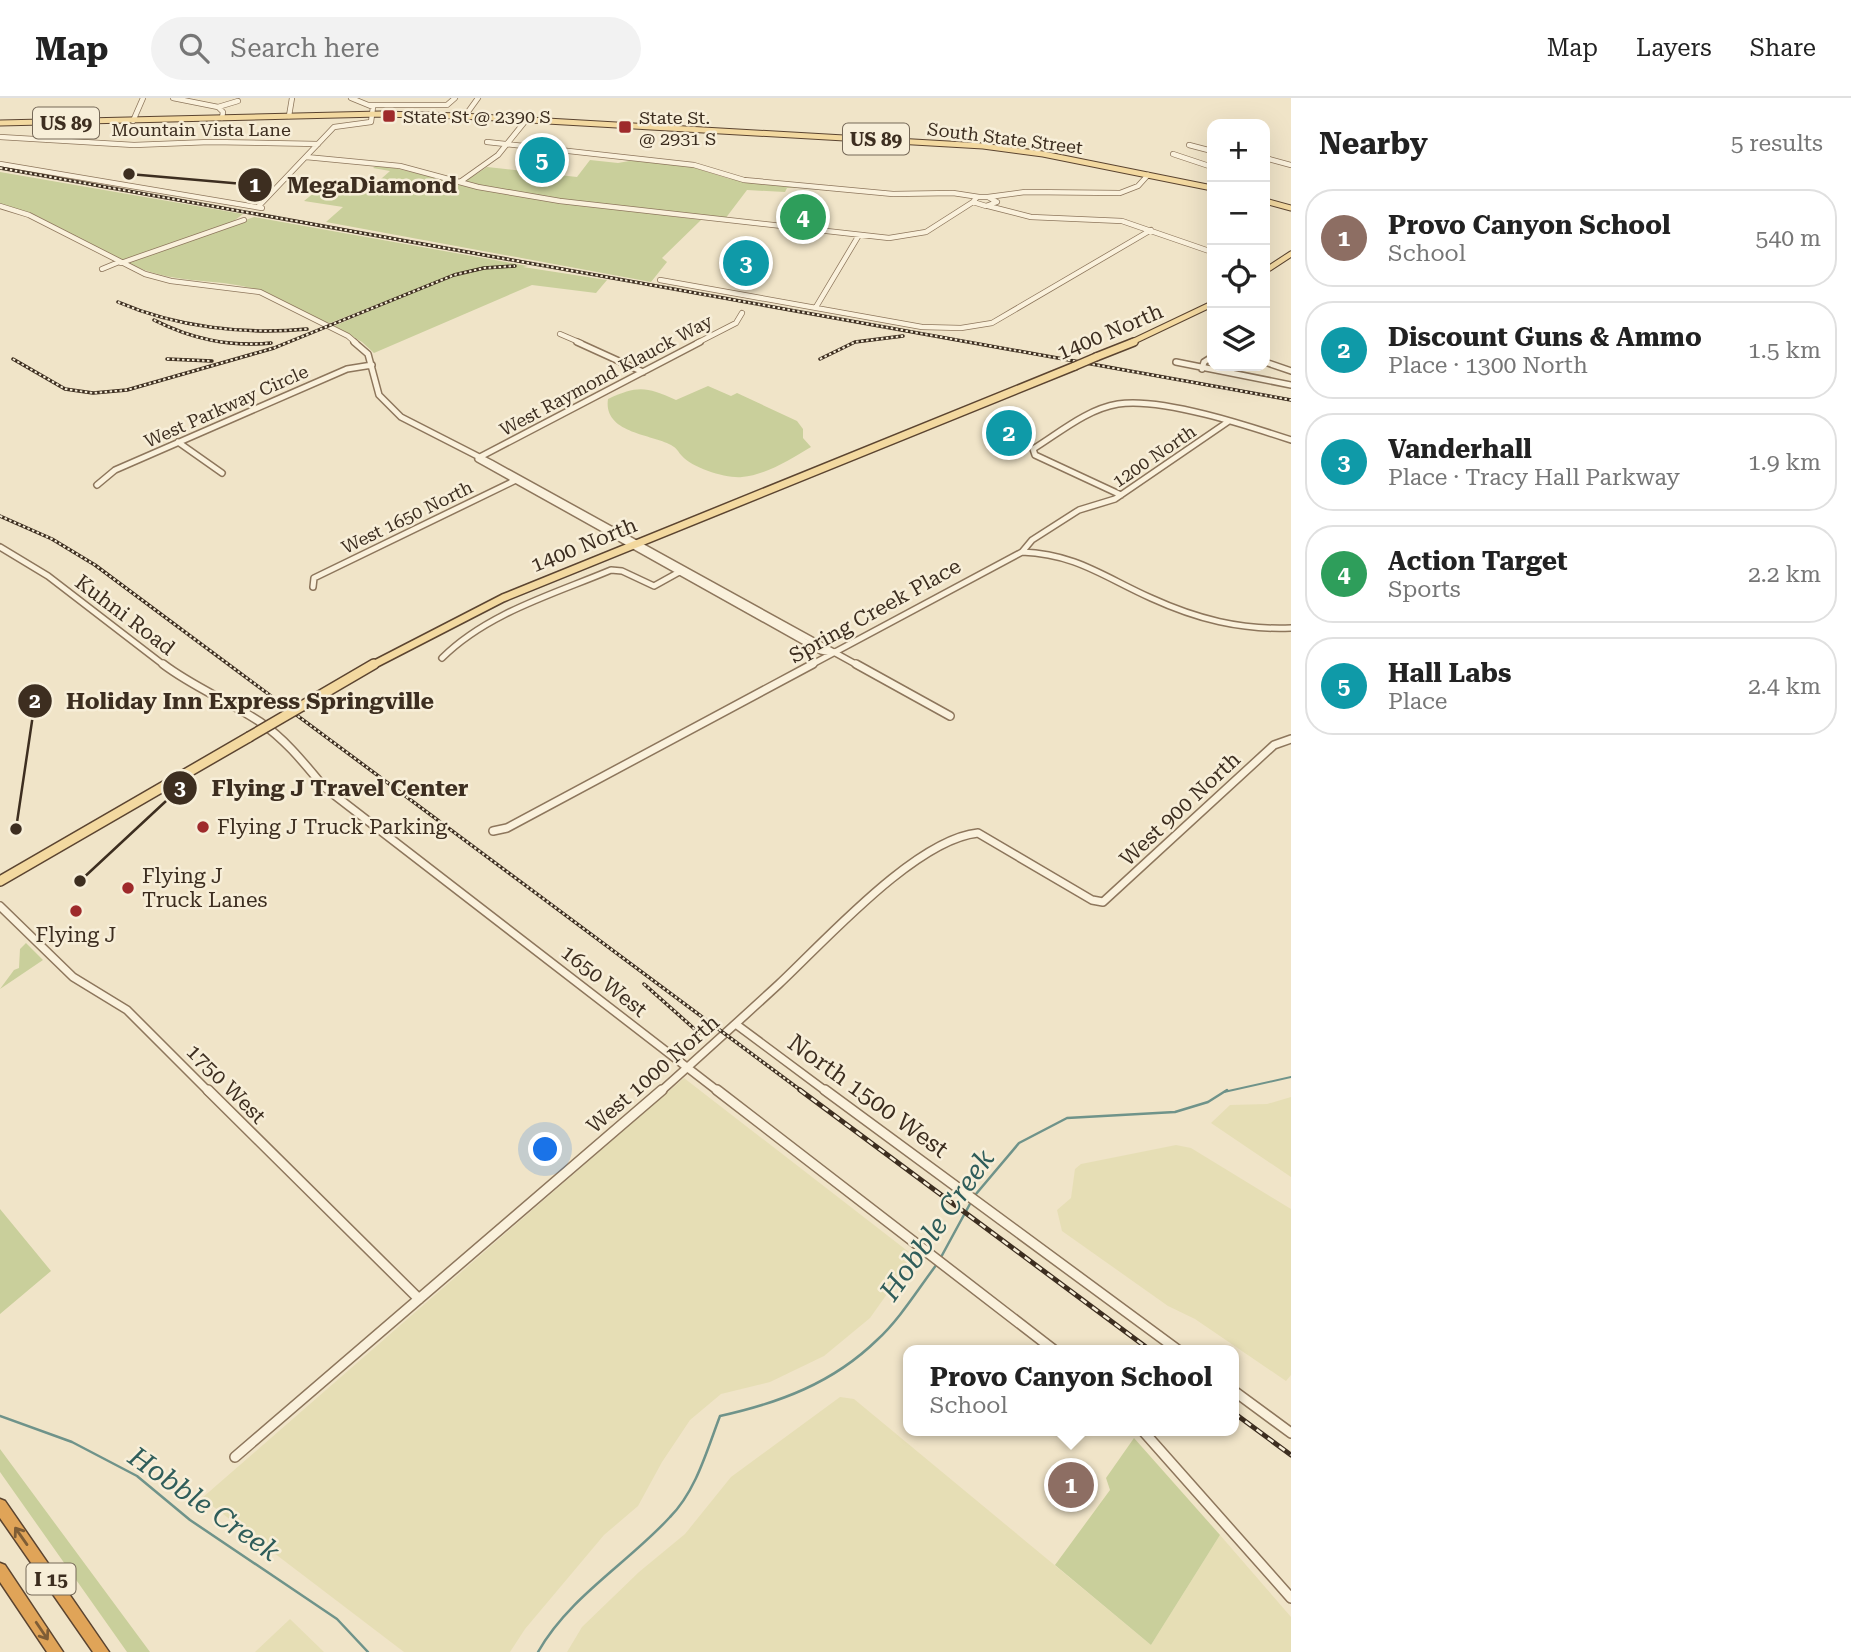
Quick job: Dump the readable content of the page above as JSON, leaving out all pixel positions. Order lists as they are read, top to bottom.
{
  "streets": {
    "highway": ["I 15"],
    "main road": ["US 89", "South State Street", "1400 North"],
    "street": [
      "Mountain Vista Lane",
      "West Raymond Klauck Way",
      "West Parkway Circle",
      "1200 North",
      "West 1650 North",
      "Spring Creek Place",
      "Kuhni Road",
      "West 900 North",
      "1650 West",
      "West 1000 North",
      "1750 West",
      "North 1500 West"
    ]
  },
  "crossings": [
    ["US 89", "South State Street"],
    ["1200 North", "Spring Creek Place"],
    ["Kuhni Road", "1650 West"],
    ["West 900 North", "West 1000 North"],
    ["1650 West", "West 1000 North"],
    ["West 1000 North", "1750 West"],
    ["West 1000 North", "North 1500 West"]
  ],
  "water": ["Hobble Creek"],
  "places": {
    "transit": ["State St @ 2390 S", "State St. @ 2931 S"],
    "other": [
      "MegaDiamond",
      "Flying J Truck Parking",
      "Holiday Inn Express Springville",
      "Flying J Travel Center",
      "Flying J Truck Lanes",
      "Flying J"
    ]
  },
  "page": {
    "header": "Map",
    "search": "Search here",
    "nav": ["Map", "Layers", "Share"],
    "heading": ["Nearby", "5 results"],
    "map_buttons": ["+", "−"],
    "pins": [
      "5",
      "4",
      "3",
      "2",
      "1"
    ],
    "list": [
      {
        "mark": "1",
        "name": "Provo Canyon School",
        "note": "School",
        "value": "540 m"
      },
      {
        "mark": "2",
        "name": "Discount Guns & Ammo",
        "note": "Place · 1300 North",
        "value": "1.5 km"
      },
      {
        "mark": "3",
        "name": "Vanderhall",
        "note": "Place · Tracy Hall Parkway",
        "value": "1.9 km"
      },
      {
        "mark": "4",
        "name": "Action Target",
        "note": "Sports",
        "value": "2.2 km"
      },
      {
        "mark": "5",
        "name": "Hall Labs",
        "note": "Place",
        "value": "2.4 km"
      }
    ],
    "popup": ["Provo Canyon School", "School"]
  }
}
